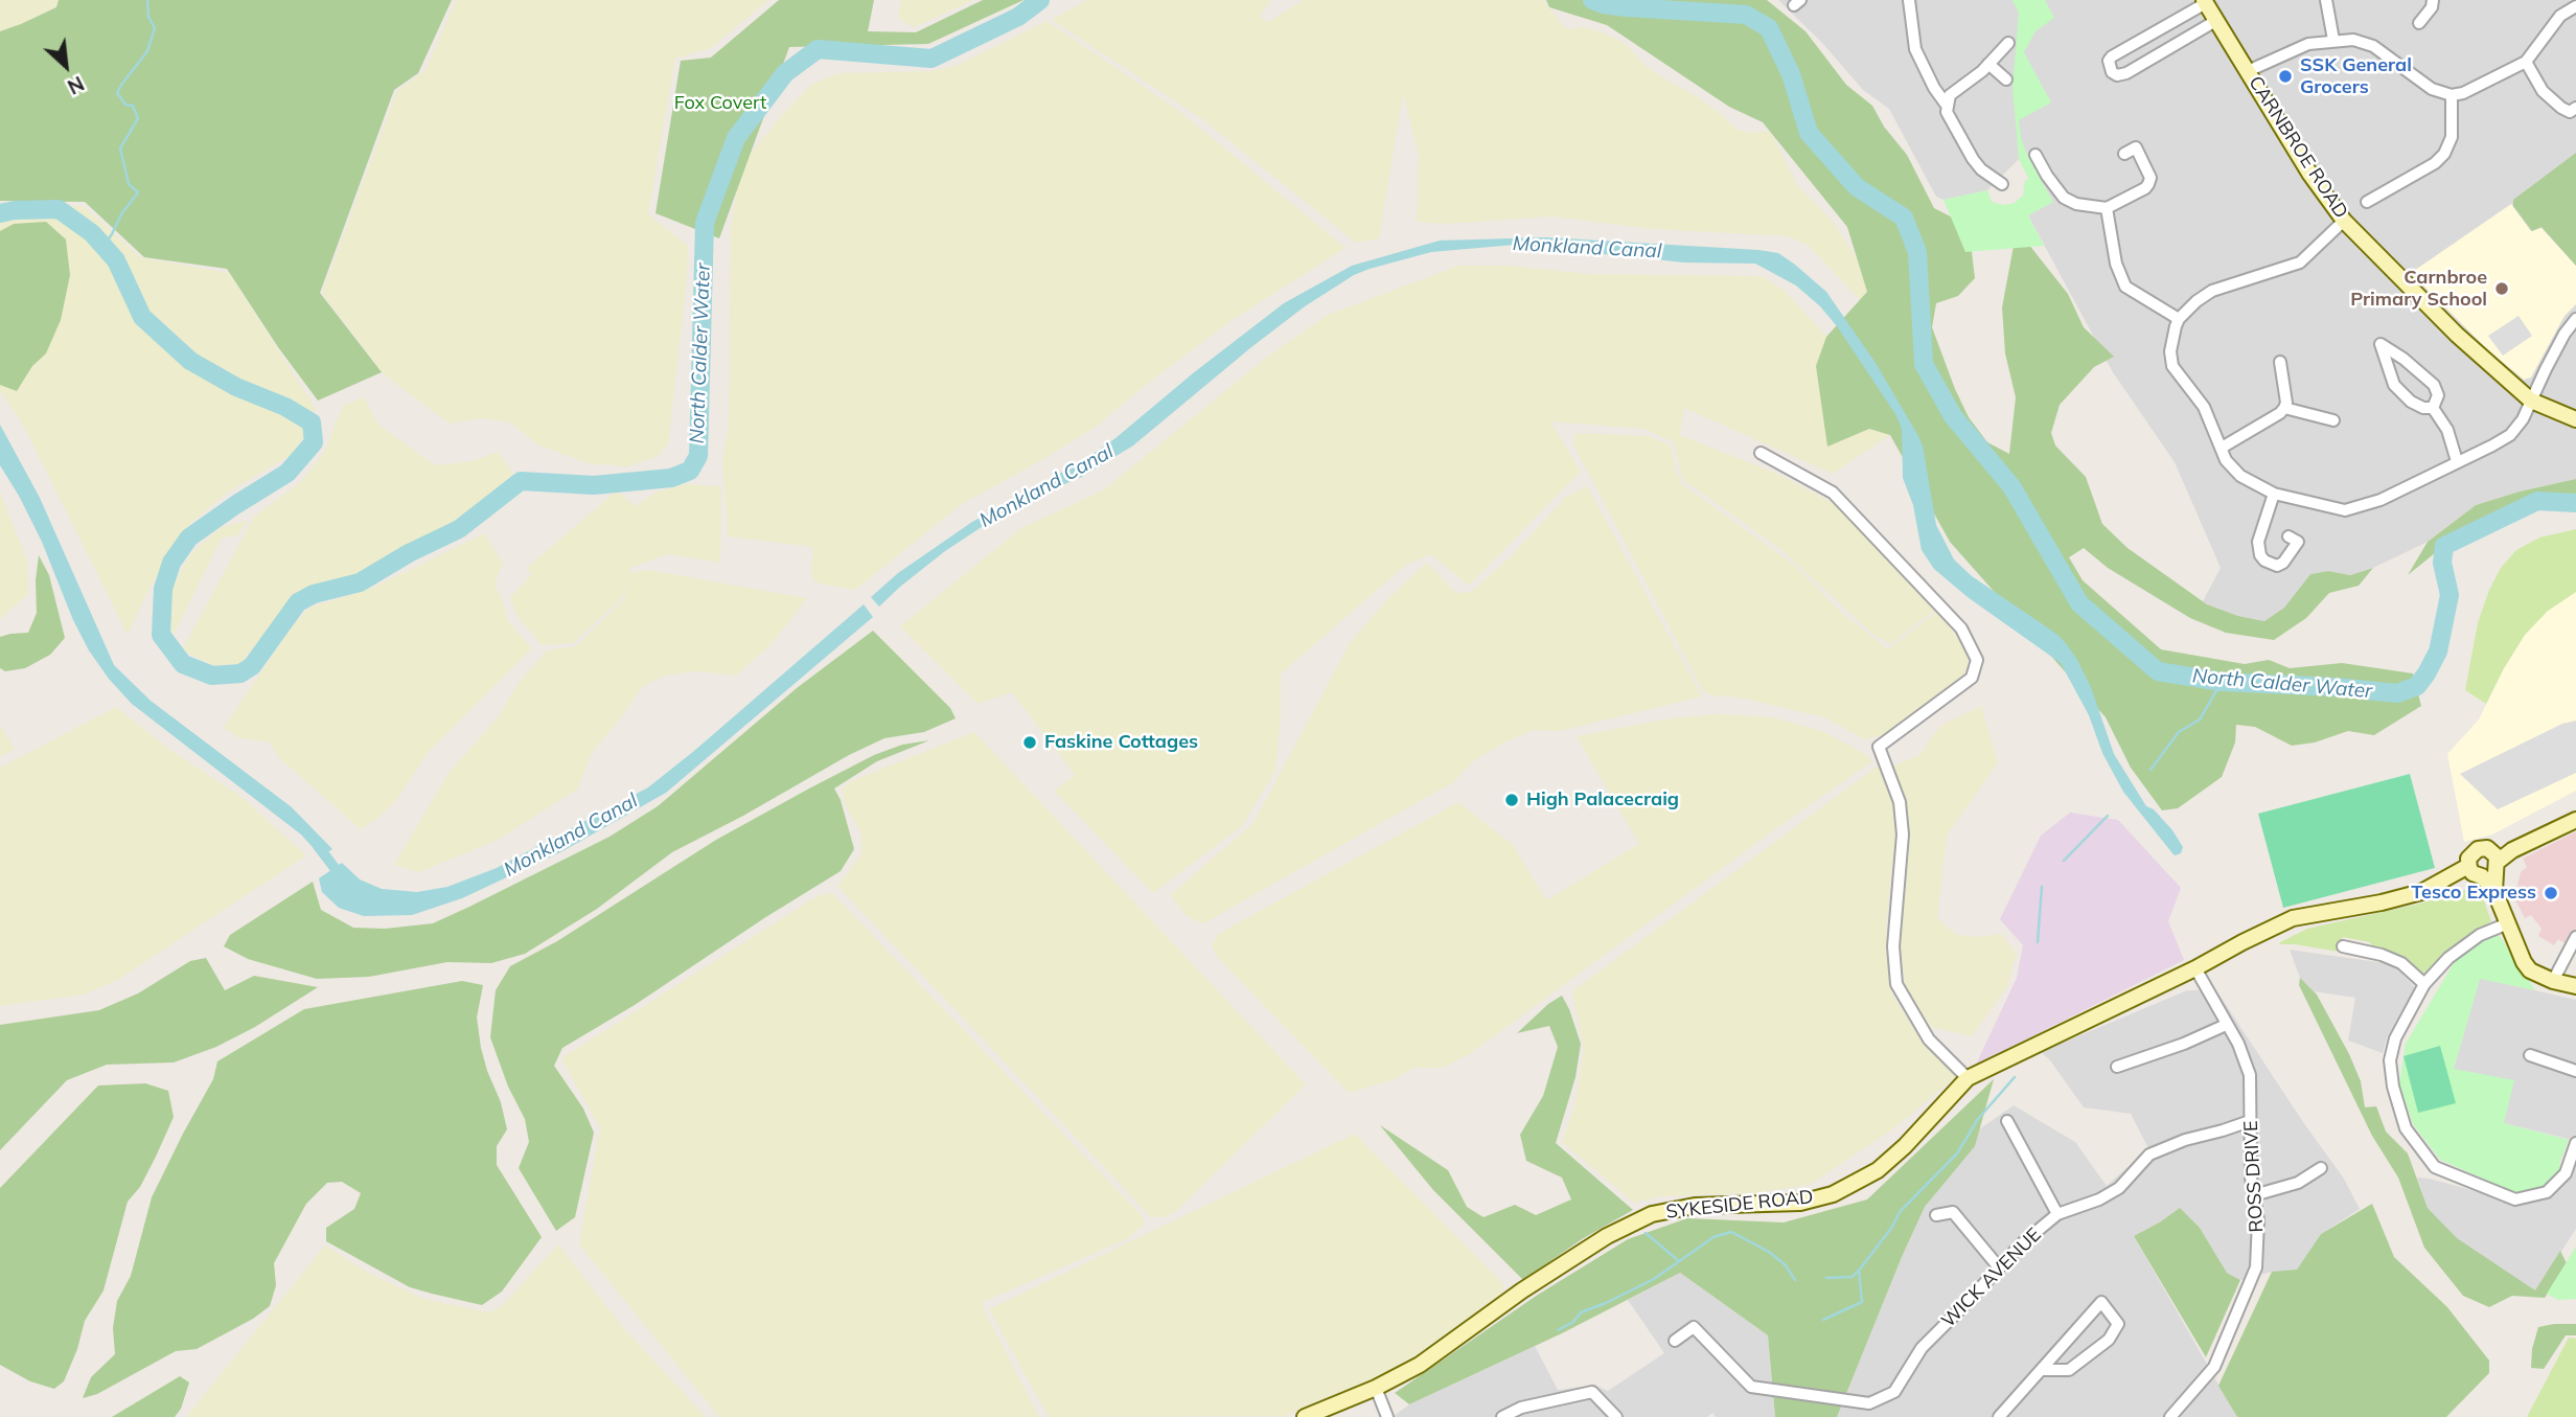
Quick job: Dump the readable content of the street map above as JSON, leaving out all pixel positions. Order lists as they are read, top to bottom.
{
  "streets": {
    "street": [
      "CARNBROE ROAD",
      "ROSS DRIVE",
      "SYKESIDE ROAD",
      "WICK AVENUE"
    ]
  },
  "crossings": [
    ["ROSS DRIVE", "SYKESIDE ROAD"],
    ["ROSS DRIVE", "WICK AVENUE"]
  ],
  "water": ["Monkland Canal", "North Calder Water"],
  "parks": ["Fox Covert"],
  "places": [
    "SSK General Grocers",
    "Carnbroe Primary School",
    "Faskine Cottages",
    "High Palacecraig",
    "Tesco Express"
  ],
  "north": "bottom right"
}
